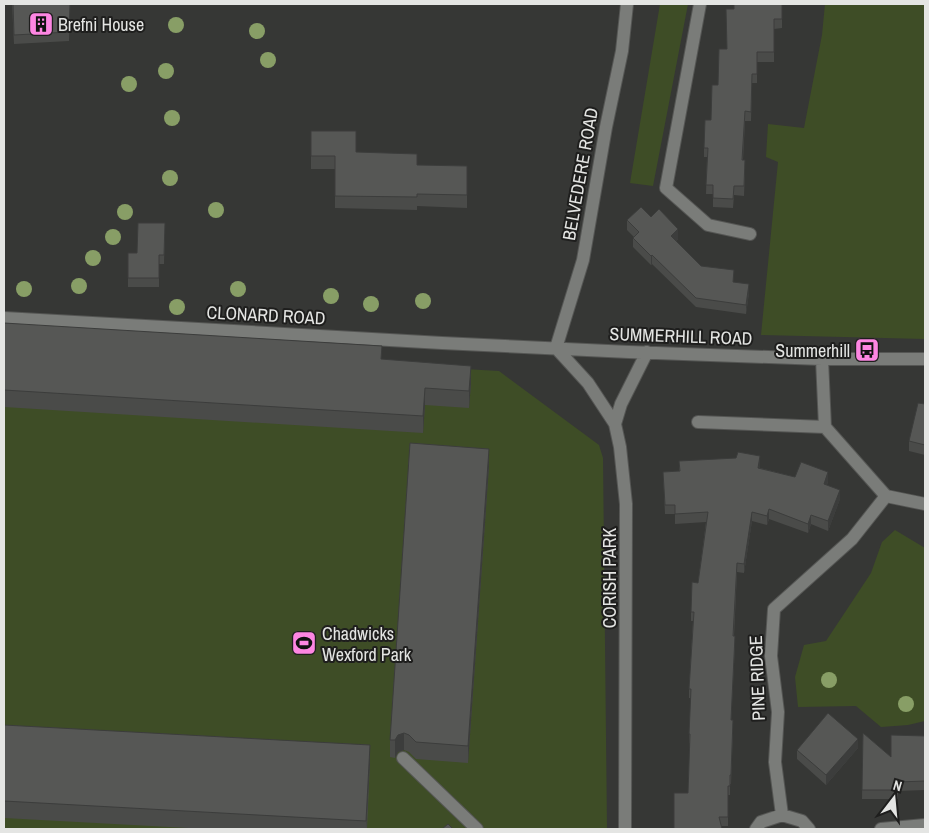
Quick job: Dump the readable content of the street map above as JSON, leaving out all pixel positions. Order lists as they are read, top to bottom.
{
  "streets": {
    "street": [
      "BELVEDERE ROAD",
      "CLONARD ROAD",
      "SUMMERHILL ROAD",
      "CORISH PARK",
      "PINE RIDGE"
    ]
  },
  "crossings": [
    ["BELVEDERE ROAD", "CLONARD ROAD"],
    ["BELVEDERE ROAD", "SUMMERHILL ROAD"],
    ["BELVEDERE ROAD", "CORISH PARK"],
    ["CLONARD ROAD", "SUMMERHILL ROAD"],
    ["CLONARD ROAD", "CORISH PARK"],
    ["SUMMERHILL ROAD", "CORISH PARK"]
  ],
  "places": {
    "building": ["Brefni House"],
    "bus stop": ["Summerhill"],
    "sports": ["Chadwicks Wexford Park"]
  },
  "north": "top"
}
